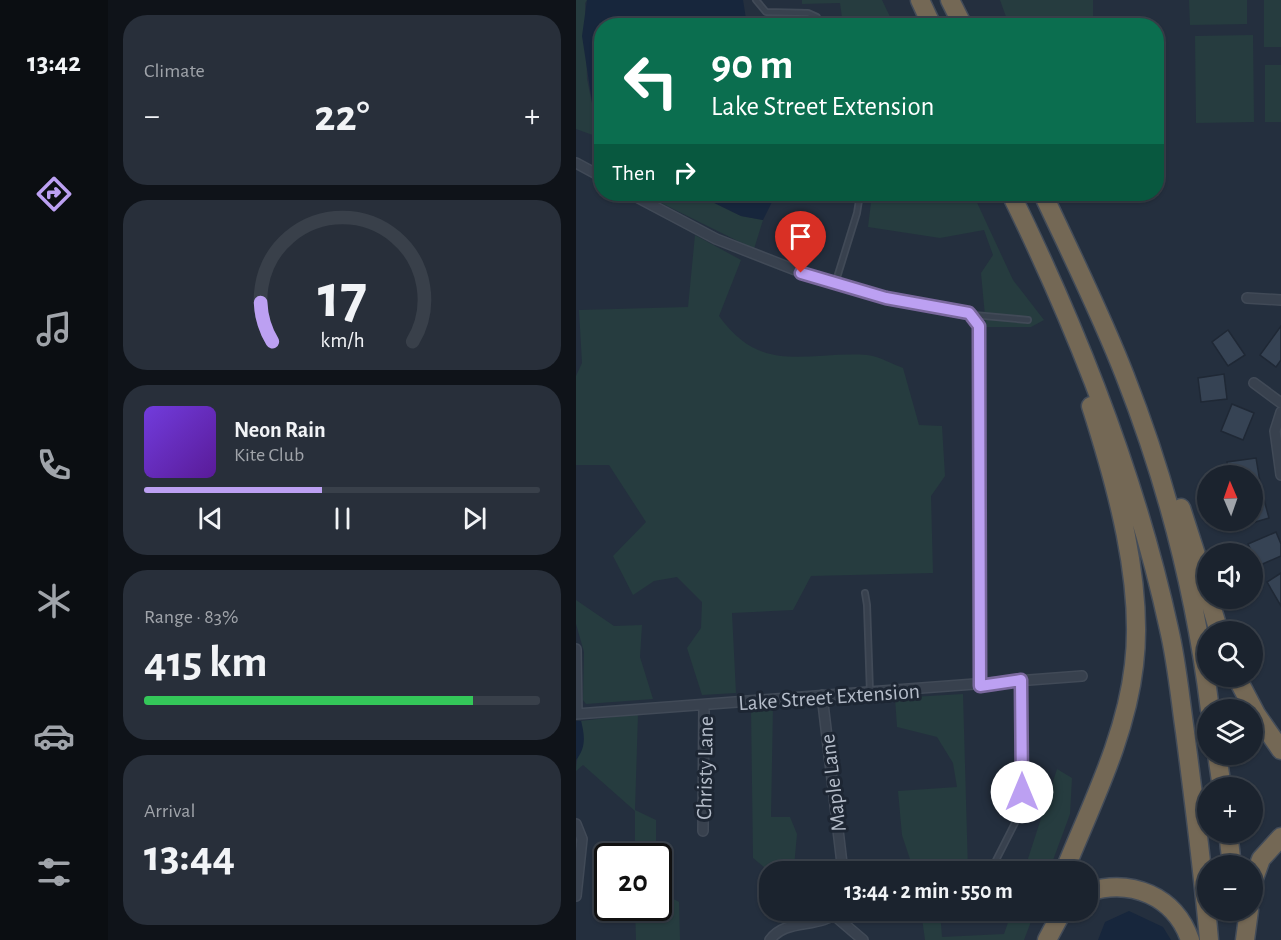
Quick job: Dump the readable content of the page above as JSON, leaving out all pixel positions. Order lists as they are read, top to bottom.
{
  "streets": {
    "street": ["Lake Street Extension", "Christy Lane", "Maple Lane"]
  },
  "crossings": [
    ["Lake Street Extension", "Christy Lane"],
    ["Lake Street Extension", "Maple Lane"]
  ],
  "north": "top",
  "page": {
    "tabs": "13:42",
    "tile": [
      "Climate",
      ["Range · 83%", "415 km"],
      ["Arrival", "13:44"]
    ],
    "turn": ["90 m", "Lake Street Extension"],
    "heat": ["−", "22°", "+"],
    "then": "Then",
    "song": ["Neon Rain", "Kite Club"],
    "map_buttons": ["+", "−"],
    "limit": "20",
    "trip": "13:44 · 2 min · 550 m",
    "gauge": ["17", "km/h"]
  }
}
